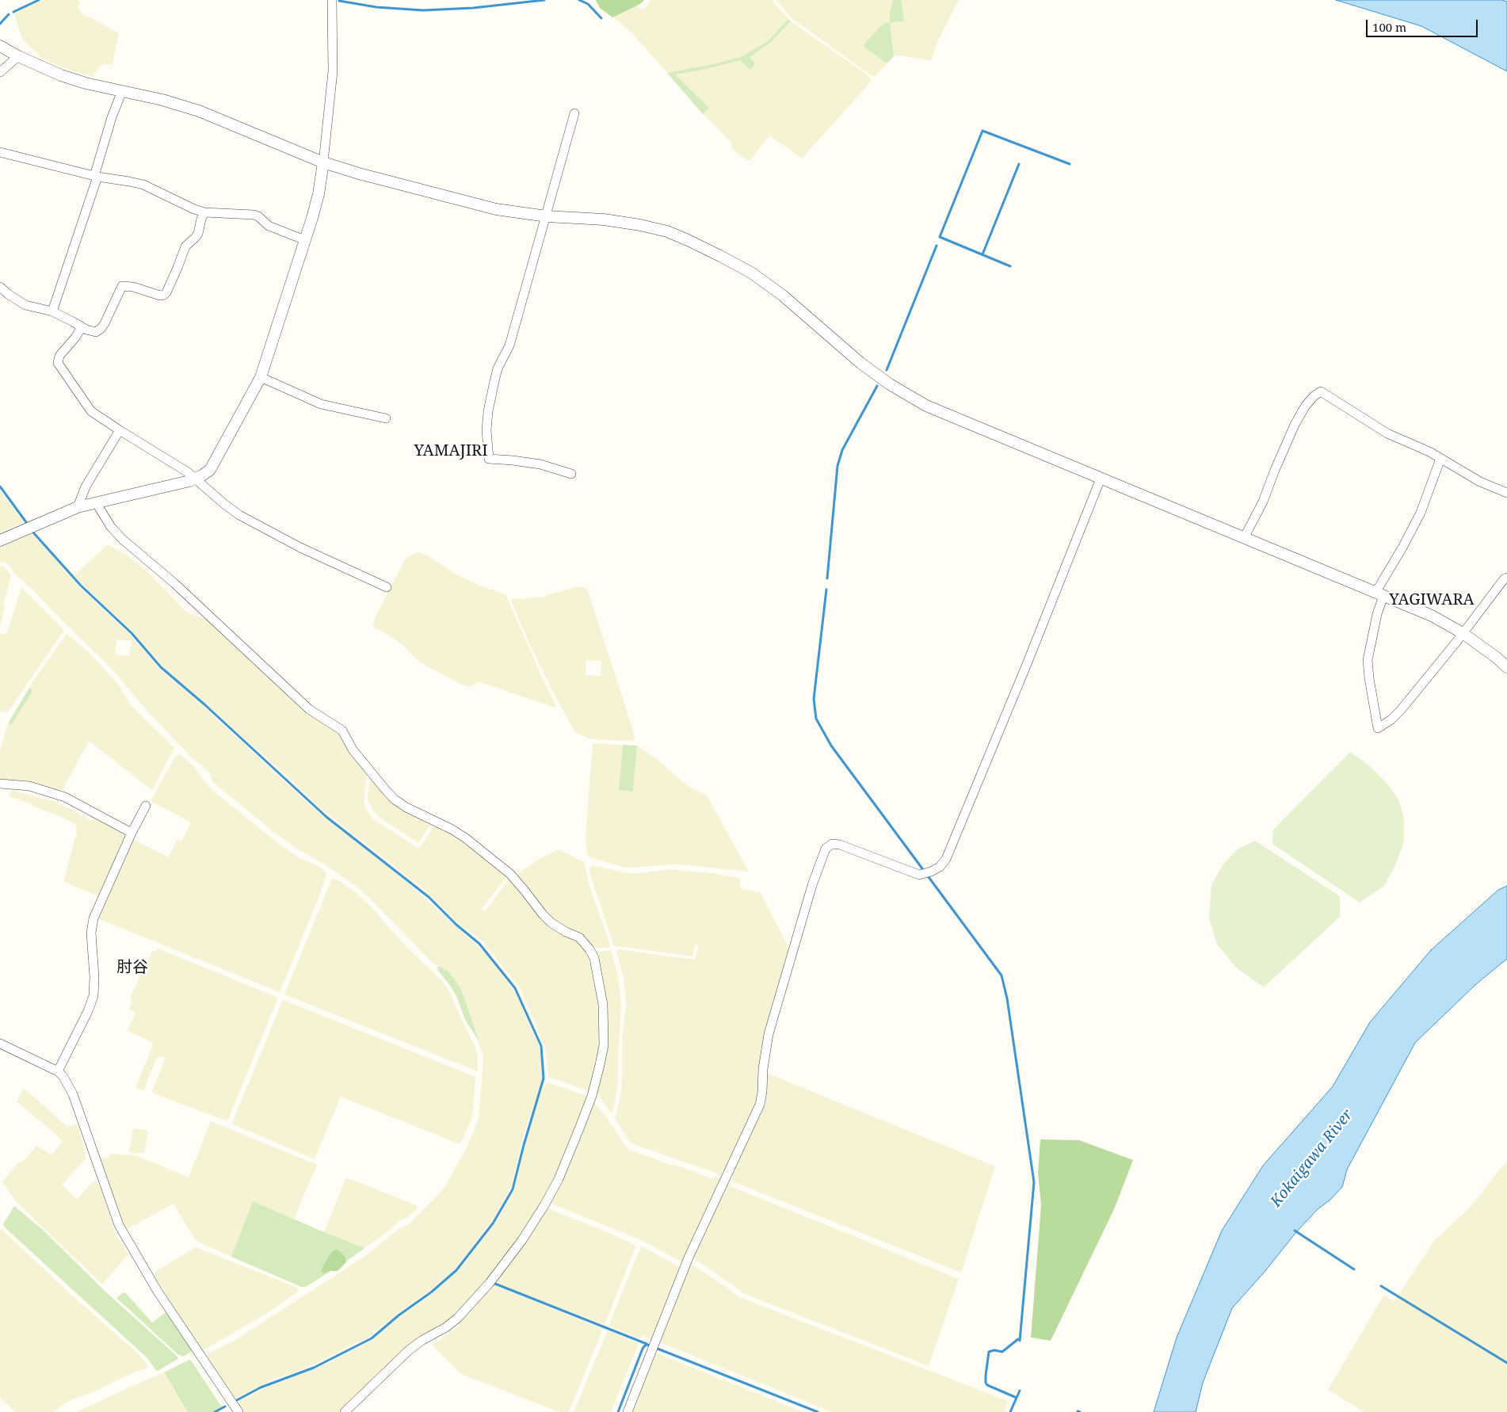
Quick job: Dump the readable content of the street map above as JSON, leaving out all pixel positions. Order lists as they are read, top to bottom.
{
  "districts": ["YAMAJIRI", "YAGIWARA", "肘谷"],
  "water": ["Kokaigawa River"],
  "scale_bar": "100 m"
}
